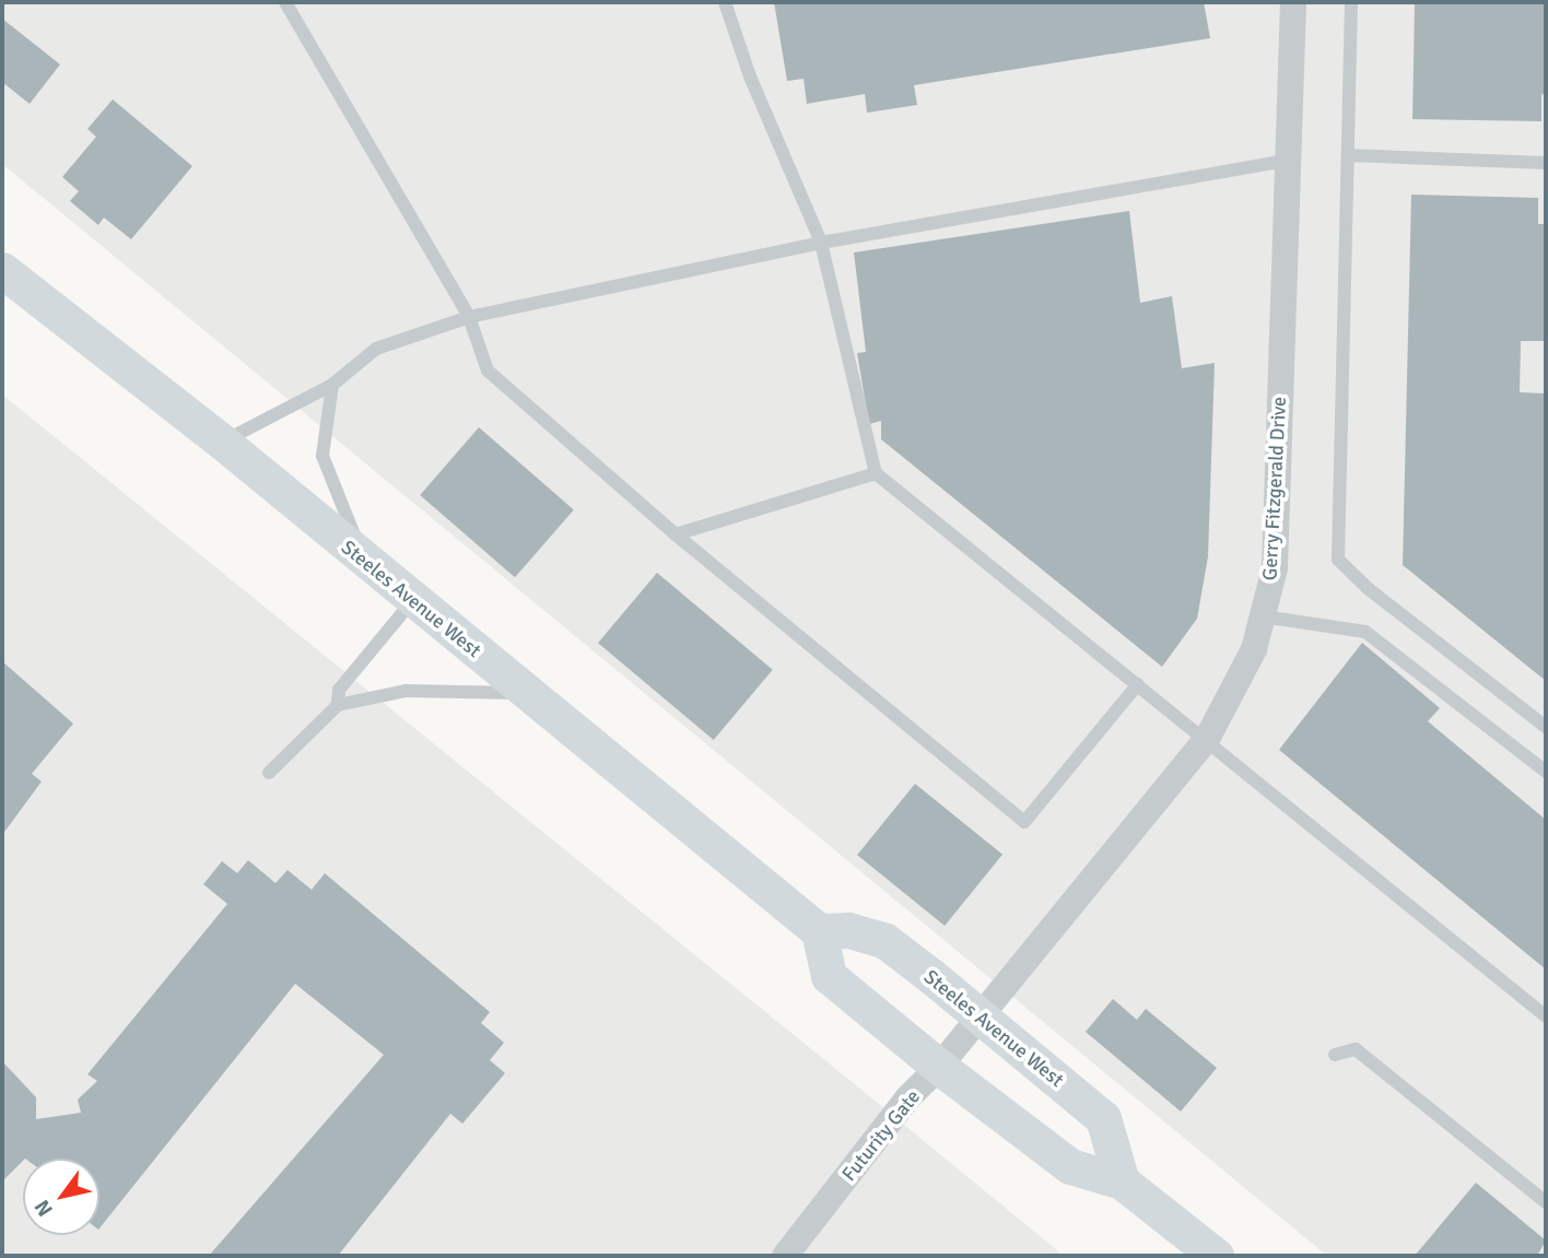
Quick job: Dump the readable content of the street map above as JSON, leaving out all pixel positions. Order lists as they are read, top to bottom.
{
  "streets": {
    "main road": ["Steeles Avenue West"],
    "street": ["Gerry Fitzgerald Drive", "Futurity Gate"]
  },
  "crossings": [
    ["Gerry Fitzgerald Drive", "Steeles Avenue West"],
    ["Gerry Fitzgerald Drive", "Futurity Gate"],
    ["Steeles Avenue West", "Futurity Gate"]
  ],
  "north": "bottom left"
}
